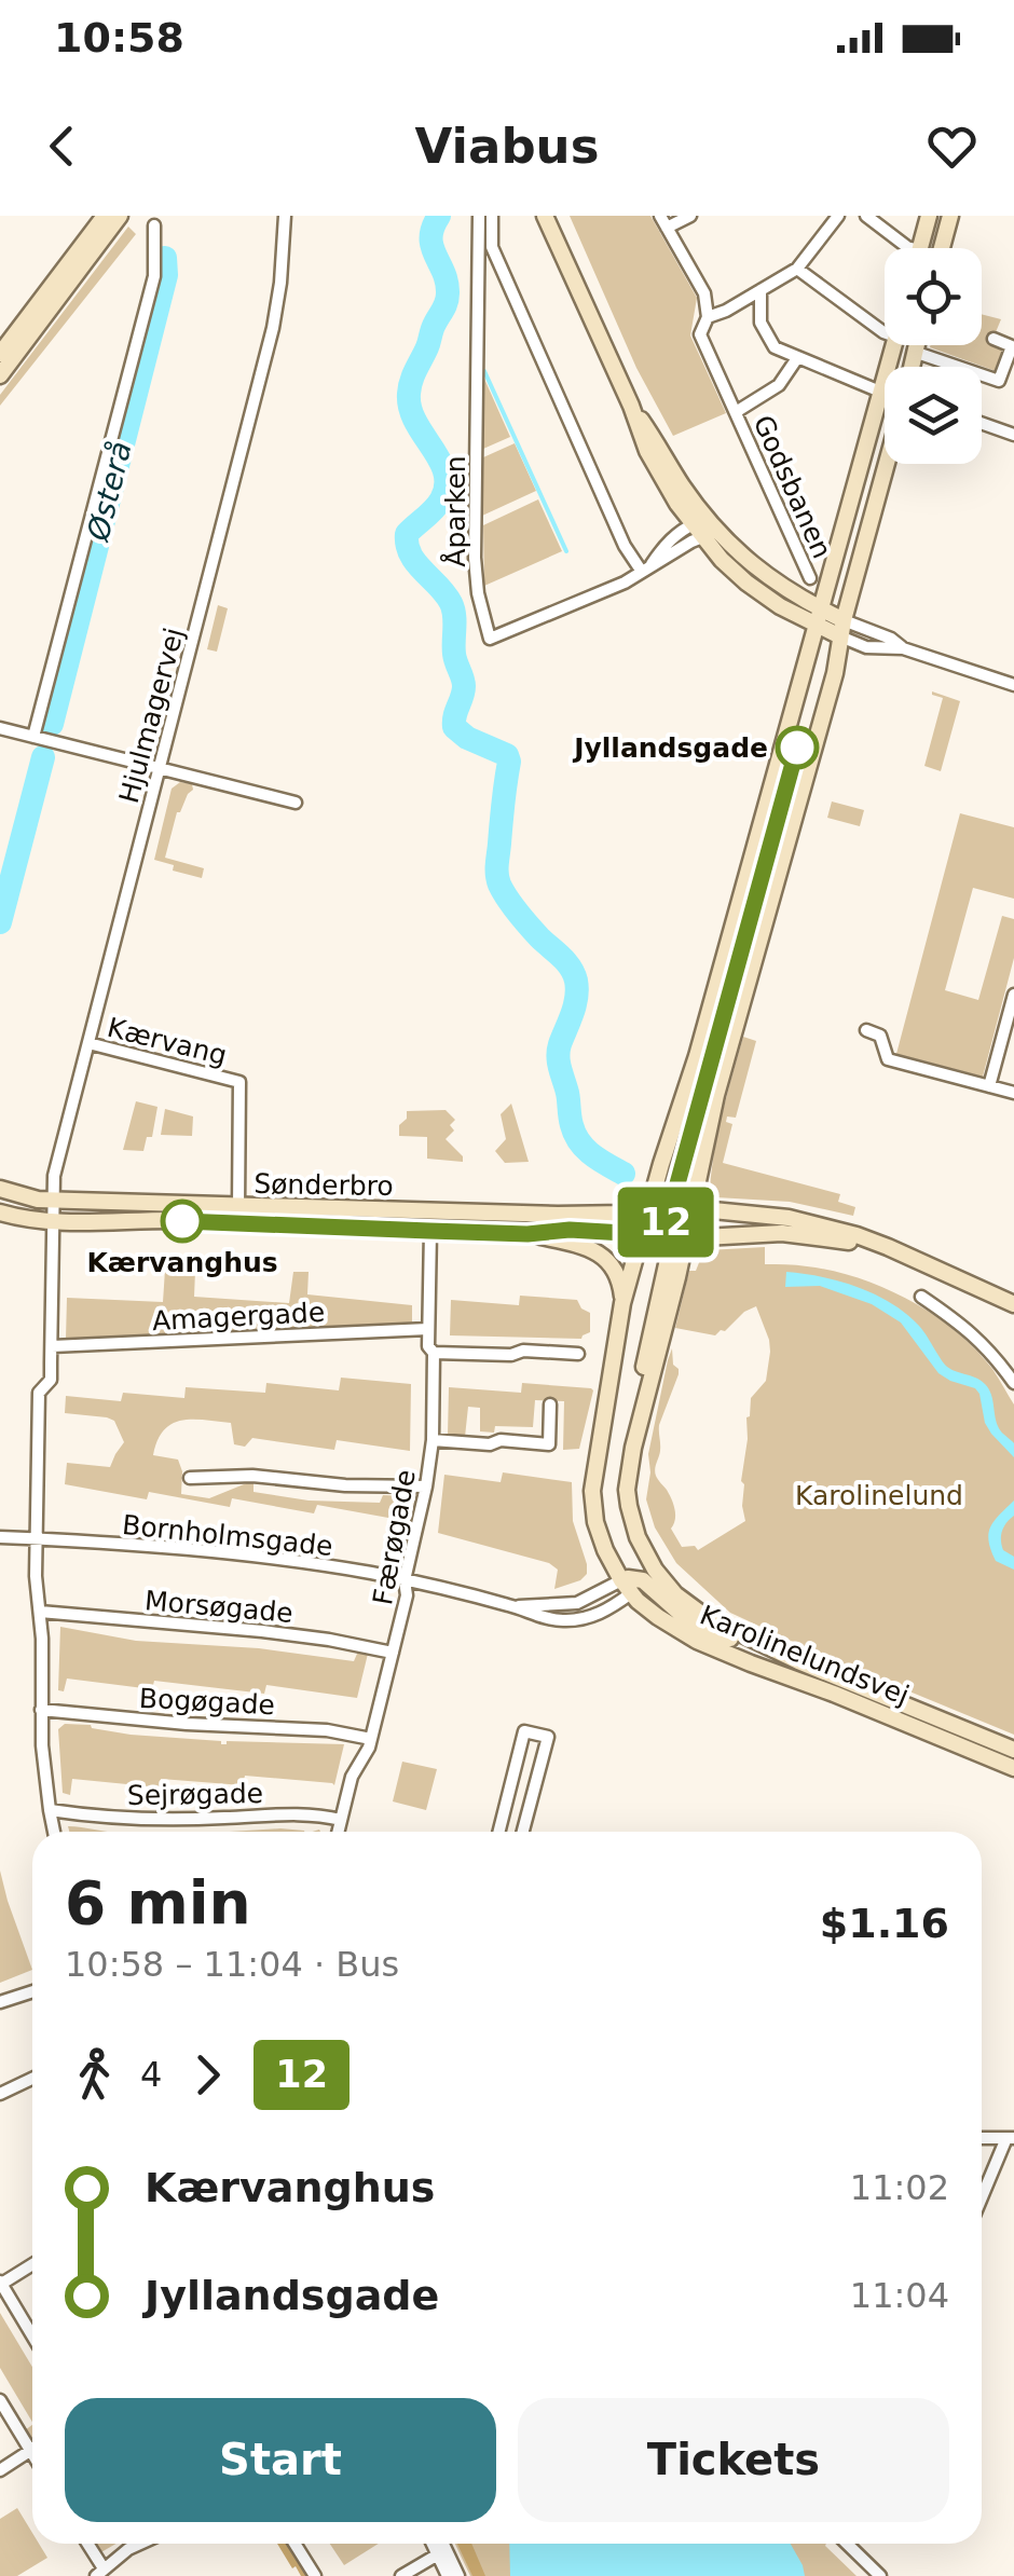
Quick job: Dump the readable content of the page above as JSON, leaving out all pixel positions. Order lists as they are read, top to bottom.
{
  "streets": {
    "main road": ["Sønderbro", "Karolinelundsvej"],
    "street": [
      "Godsbanen",
      "Åparken",
      "Hjulmagervej",
      "Kærvang",
      "Amagergade",
      "Bornholmsgade",
      "Færøgade",
      "Morsøgade",
      "Bogøgade",
      "Sejrøgade"
    ]
  },
  "crossings": [
    ["Hjulmagervej", "Kærvang"],
    ["Hjulmagervej", "Sønderbro"],
    ["Hjulmagervej", "Amagergade"],
    ["Hjulmagervej", "Bornholmsgade"],
    ["Hjulmagervej", "Morsøgade"],
    ["Hjulmagervej", "Bogøgade"],
    ["Hjulmagervej", "Sejrøgade"],
    ["Kærvang", "Sønderbro"],
    ["Sønderbro", "Færøgade"],
    ["Sønderbro", "Karolinelundsvej"],
    ["Amagergade", "Færøgade"],
    ["Bornholmsgade", "Færøgade"],
    ["Bornholmsgade", "Karolinelundsvej"],
    ["Færøgade", "Morsøgade"],
    ["Færøgade", "Bogøgade"],
    ["Færøgade", "Sejrøgade"]
  ],
  "water": ["Østerå"],
  "parks": ["Karolinelund"],
  "places": ["Jyllandsgade", "Kærvanghus"],
  "lines": ["bus line 12"],
  "page": {
    "status": "10:58",
    "header": "Viabus",
    "on_map": "12",
    "heading": ["6 min", "10:58 – 11:04 · Bus", "$1.16"],
    "legs": ["4", "12"],
    "list": [
      {
        "name": "Kærvanghus",
        "value": "11:02"
      },
      {
        "name": "Jyllandsgade",
        "value": "11:04"
      }
    ],
    "buttons": ["Start", "Tickets"]
  }
}
